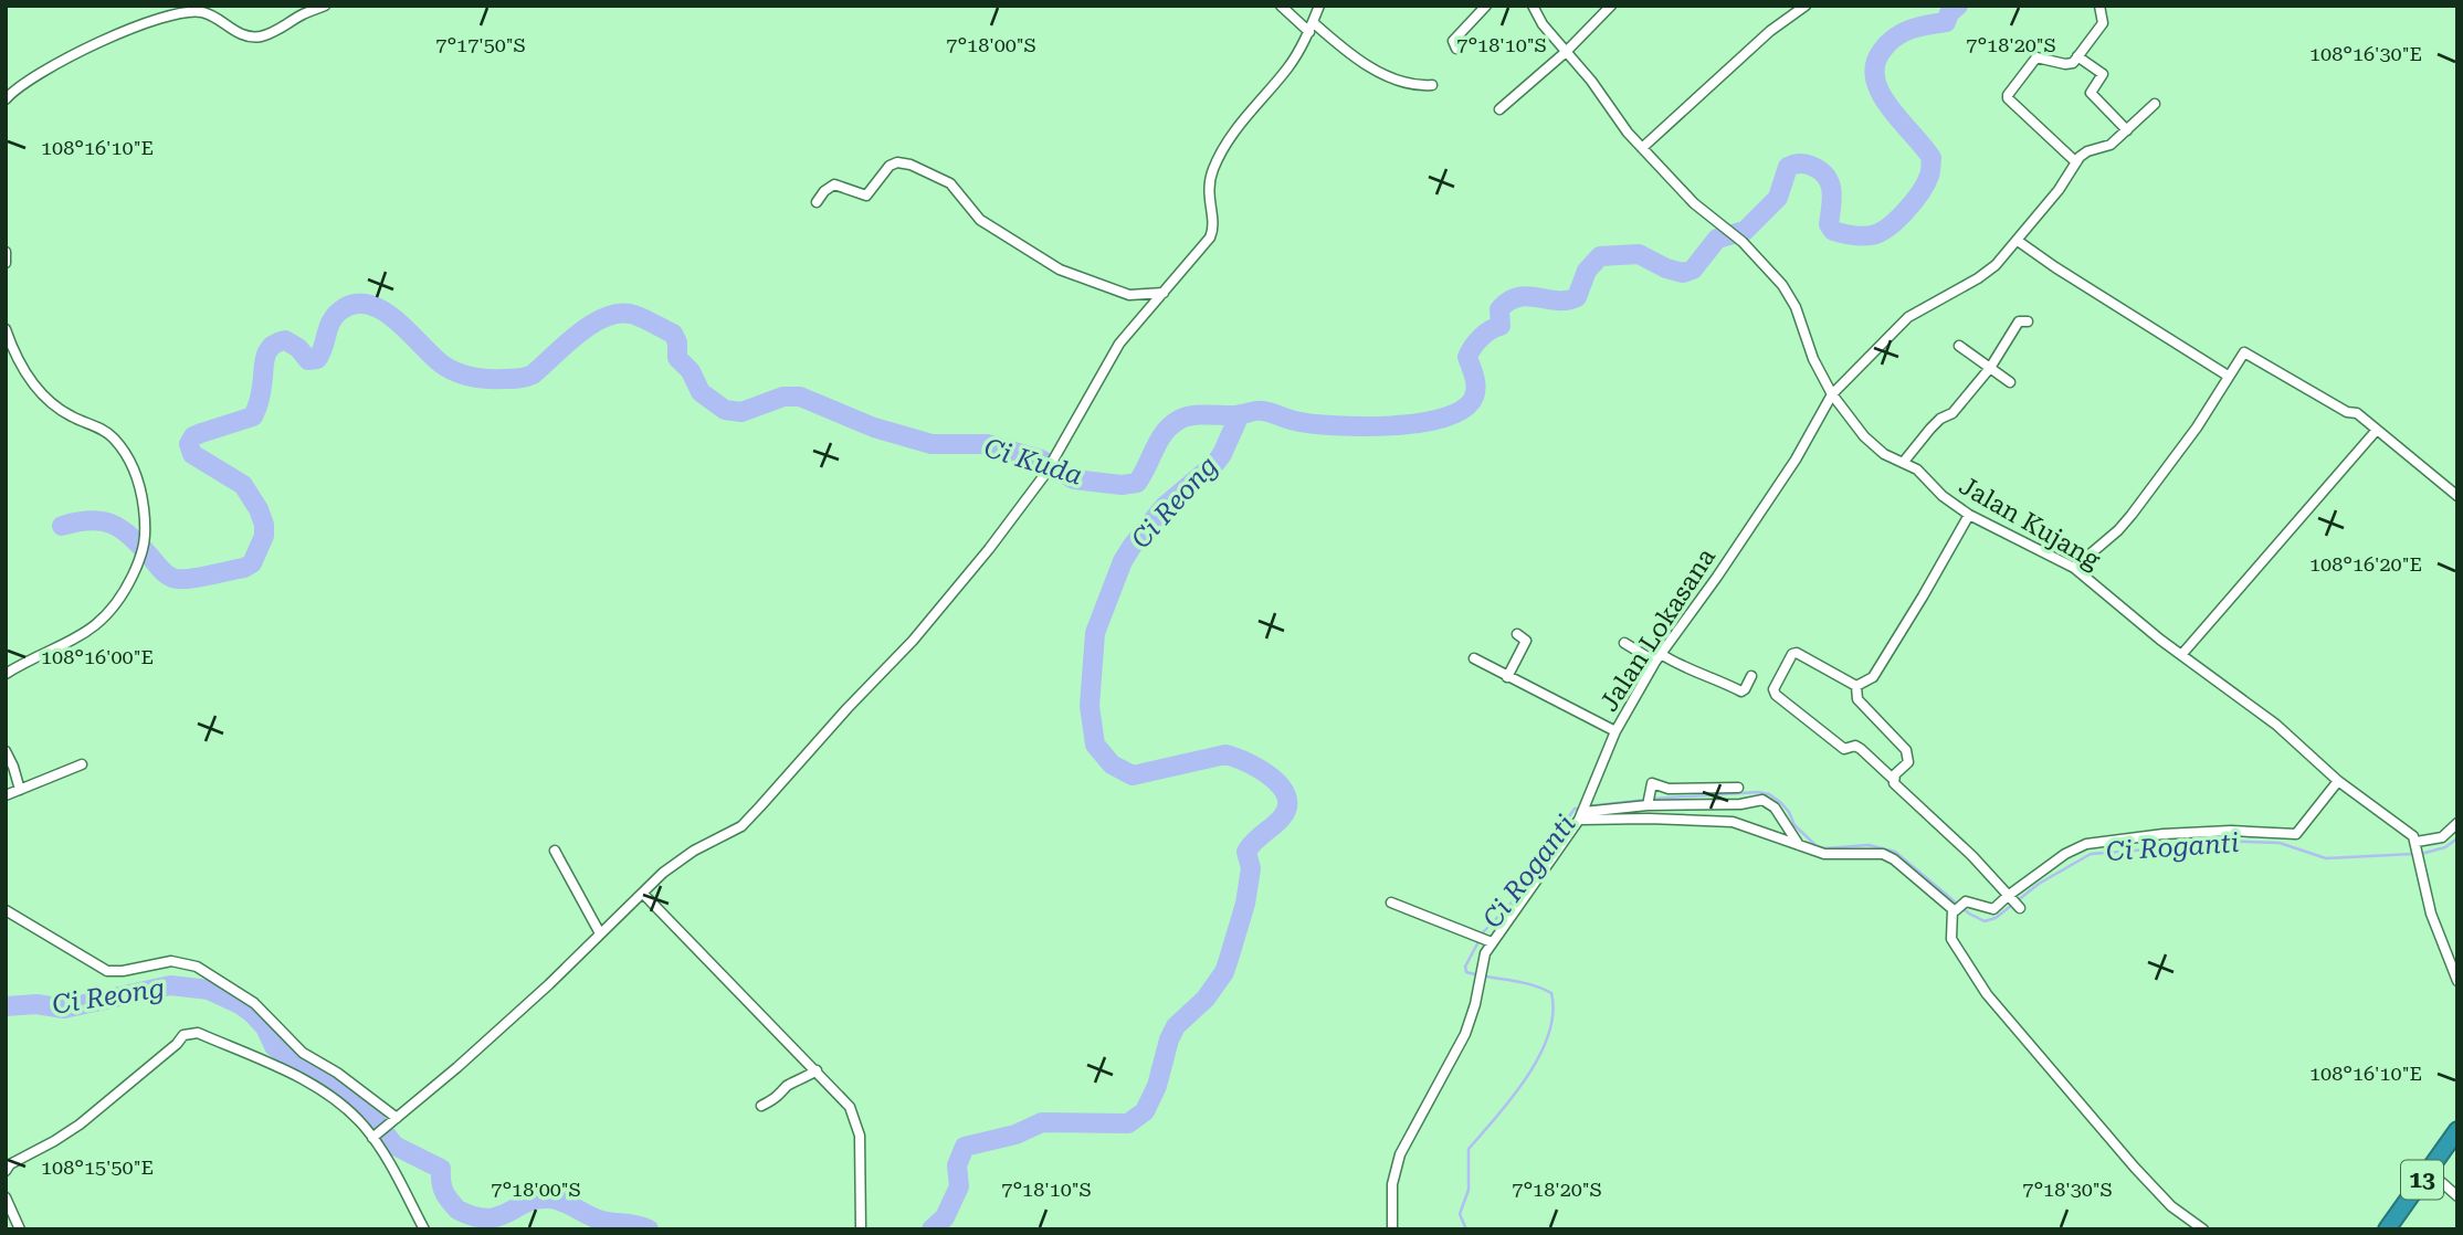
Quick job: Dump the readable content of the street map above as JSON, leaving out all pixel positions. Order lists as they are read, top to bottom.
{
  "streets": {
    "highway": ["13"],
    "street": ["Jalan Kujang", "Jalan Lokasana"]
  },
  "crossings": [
    ["Jalan Kujang", "Jalan Lokasana"]
  ],
  "water": ["Ci Kuda", "Ci Reong", "Ci Roganti"],
  "coordinates": [
    "7°17'50\"S",
    "7°18'00\"S",
    "7°18'10\"S",
    "7°18'20\"S",
    "108°16'30\"E",
    "108°16'10\"E",
    "108°16'20\"E",
    "108°16'00\"E",
    "108°15'50\"E",
    "7°18'30\"S"
  ]
}
